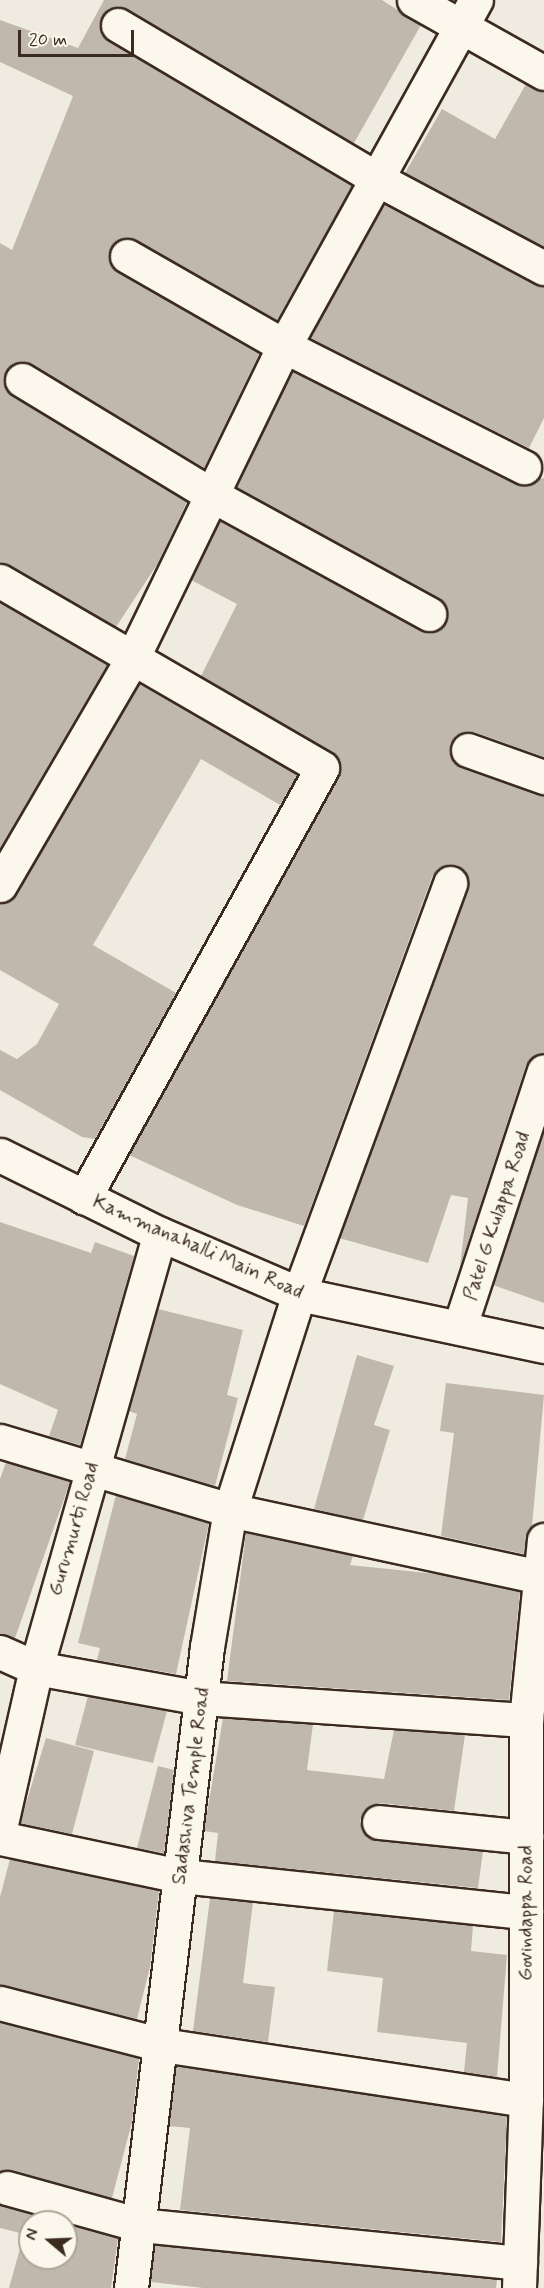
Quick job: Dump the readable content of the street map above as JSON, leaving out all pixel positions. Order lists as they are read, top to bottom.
{
  "streets": {
    "street": [
      "Patel G Kulappa Road",
      "Kammanahalli Main Road",
      "Gurumurti Road",
      "Sadashiva Temple Road",
      "Govindappa Road"
    ]
  },
  "crossings": [
    ["Patel G Kulappa Road", "Kammanahalli Main Road"],
    ["Kammanahalli Main Road", "Gurumurti Road"],
    ["Kammanahalli Main Road", "Sadashiva Temple Road"]
  ],
  "scale_bar": "20 m",
  "north": "left"
}
